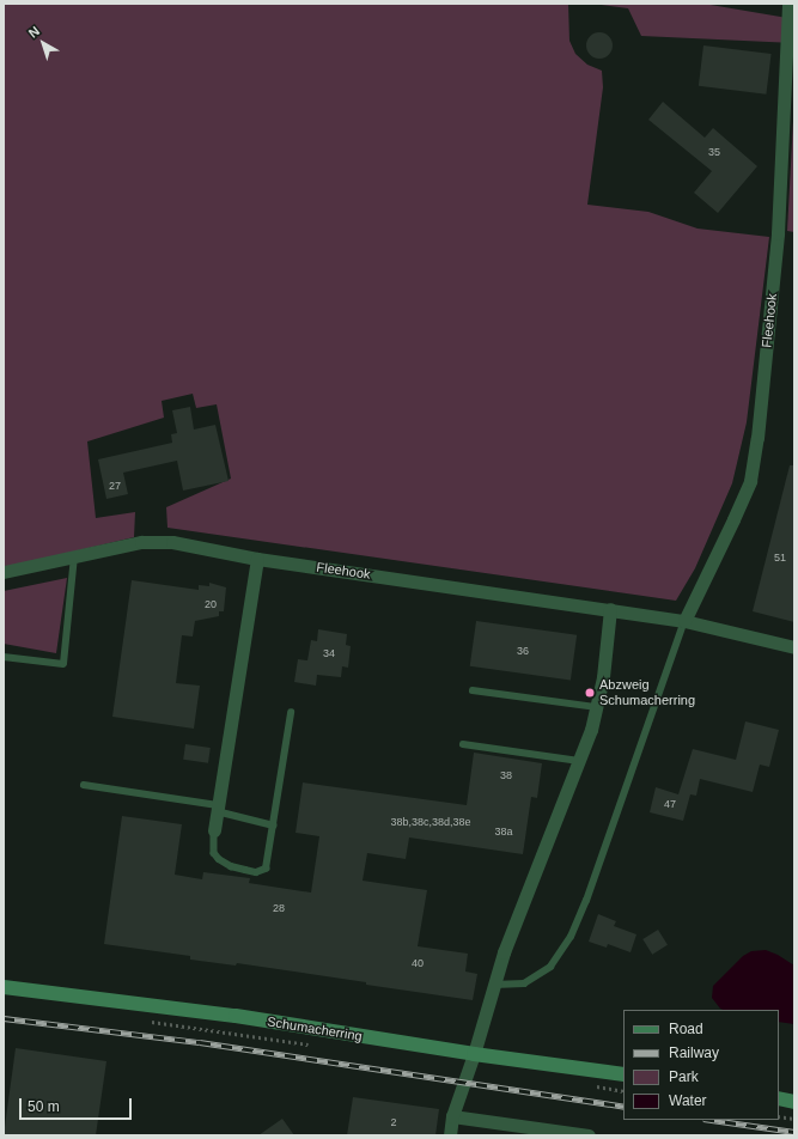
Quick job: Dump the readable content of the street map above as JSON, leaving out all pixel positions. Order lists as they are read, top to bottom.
{
  "streets": {
    "main road": ["Schumacherring"],
    "street": ["Fleehook"]
  },
  "places": ["Abzweig Schumacherring"],
  "house_numbers": [
    "35",
    "27",
    "51",
    "20",
    "36",
    "34",
    "38",
    "47",
    "38b,38c,38d,38e",
    "38a",
    "28",
    "40",
    "2"
  ],
  "legend": [
    "Road",
    "Railway",
    "Park",
    "Water"
  ],
  "scale_bar": "50 m",
  "north": "top left"
}
